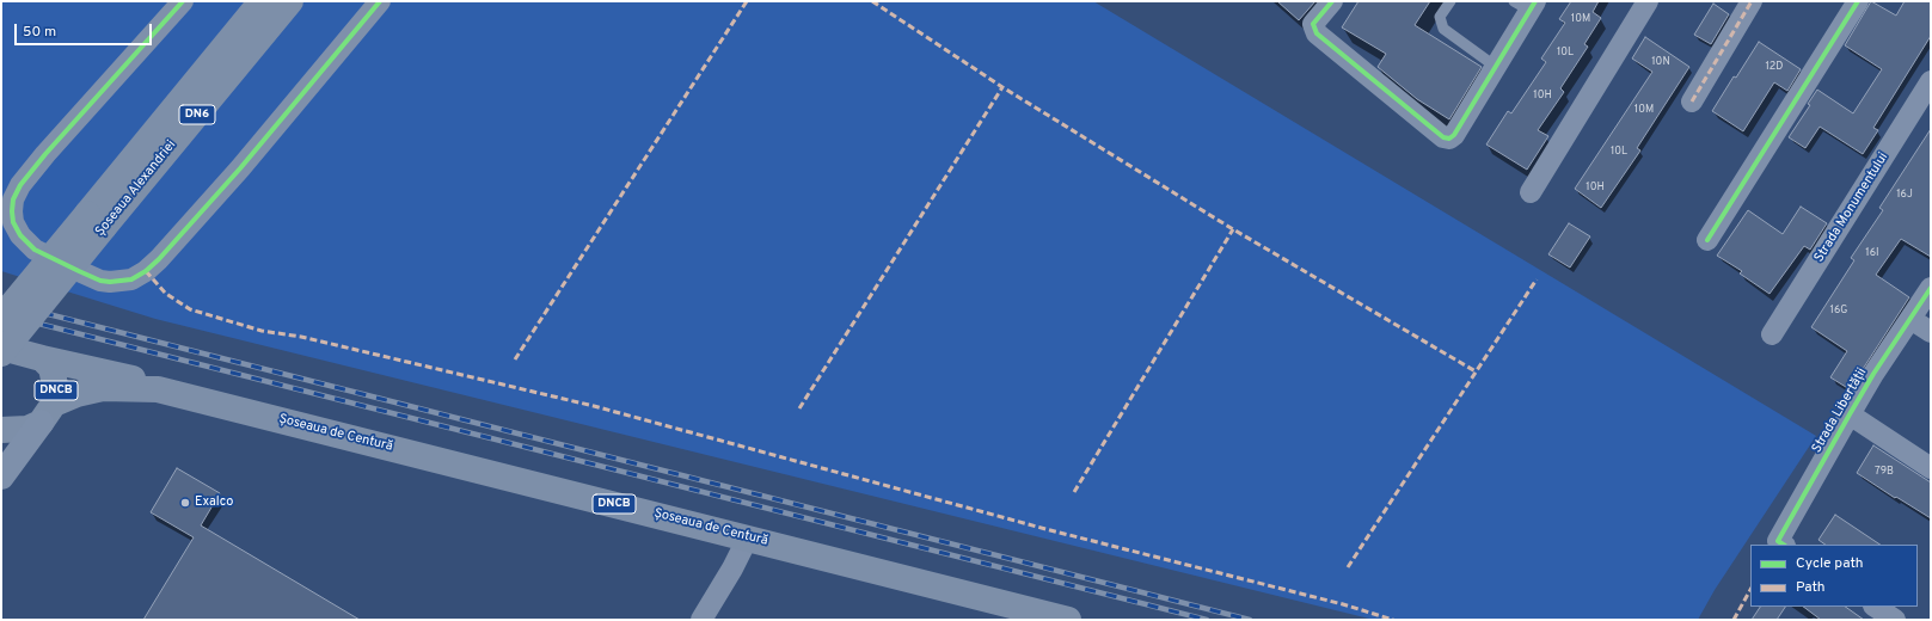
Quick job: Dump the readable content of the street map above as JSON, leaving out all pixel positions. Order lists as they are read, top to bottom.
{
  "streets": {
    "main road": [
      "DN6",
      "Șoseaua Alexandriei",
      "DNCB",
      "Șoseaua de Centură"
    ],
    "street": ["Strada Monumentului", "Strada Libertății"]
  },
  "crossings": [
    ["DNCB", "Șoseaua de Centură"]
  ],
  "places": ["Exalco"],
  "house_numbers": [
    "10M",
    "10L",
    "10N",
    "12D",
    "10H",
    "10M",
    "10L",
    "10H",
    "16J",
    "16I",
    "16G",
    "79B"
  ],
  "legend": ["Cycle path", "Path"],
  "scale_bar": "50 m"
}
